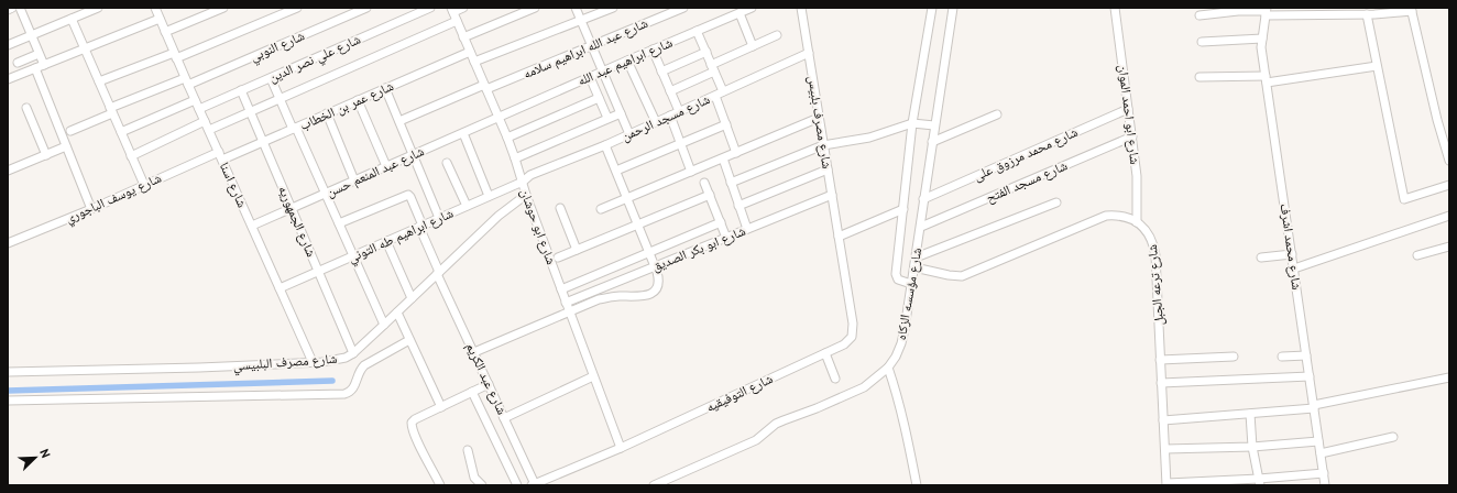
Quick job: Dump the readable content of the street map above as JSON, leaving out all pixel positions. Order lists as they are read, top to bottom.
{
  "streets": {
    "street": [
      "شارع النوبي",
      "شارع عبد الله ابراهيم سلامه",
      "شارع علي نصر الدين",
      "شارع ابراهيم عبد الله",
      "شارع عمر بن الخطاب",
      "شارع ابو احمد الموان",
      "شارع مسجد الرحمن",
      "شارع مصرف بلبيس",
      "شارع محمد مرزوق على",
      "شارع عبد المنعم حسن",
      "شارع مسجد الفتح",
      "شارع اسنا",
      "شارع يوسف الباجوري",
      "شارع الجمهوريه",
      "شارع ابو حوشان",
      "شارع ابراهيم طه التوني",
      "شارع محمد اشرف",
      "شارع ابو بكر الصديق",
      "شارع ترعه الجبل",
      "شارع مؤسسه الزكاه",
      "شارع مصرف البلبيسي",
      "شارع عبد الكريم",
      "شارع التوفيقيه"
    ]
  },
  "crossings": [
    ["شارع النوبي", "شارع اسنا"],
    ["شارع عبد الله ابراهيم سلامه", "شارع ابو حوشان"],
    ["شارع علي نصر الدين", "شارع اسنا"],
    ["شارع علي نصر الدين", "شارع الجمهوريه"],
    ["شارع ابراهيم عبد الله", "شارع عبد المنعم حسن"],
    ["شارع ابراهيم عبد الله", "شارع ابو حوشان"],
    ["شارع عمر بن الخطاب", "شارع اسنا"],
    ["شارع عمر بن الخطاب", "شارع الجمهوريه"],
    ["شارع عمر بن الخطاب", "شارع ابو حوشان"],
    ["شارع ابو احمد الموان", "شارع محمد مرزوق على"],
    ["شارع ابو احمد الموان", "شارع مسجد الفتح"],
    ["شارع ابو احمد الموان", "شارع ترعه الجبل"],
    ["شارع مسجد الرحمن", "شارع مصرف بلبيس"],
    ["شارع مسجد الرحمن", "شارع ابو حوشان"],
    ["شارع مسجد الرحمن", "شارع ابراهيم طه التوني"],
    ["شارع مصرف بلبيس", "شارع ابو بكر الصديق"],
    ["شارع مصرف بلبيس", "شارع التوفيقيه"],
    ["شارع محمد مرزوق على", "شارع مؤسسه الزكاه"],
    ["شارع عبد المنعم حسن", "شارع اسنا"],
    ["شارع عبد المنعم حسن", "شارع الجمهوريه"],
    ["شارع عبد المنعم حسن", "شارع ابو حوشان"],
    ["شارع مسجد الفتح", "شارع مؤسسه الزكاه"],
    ["شارع اسنا", "شارع يوسف الباجوري"],
    ["شارع اسنا", "شارع ابراهيم طه التوني"],
    ["شارع اسنا", "شارع مصرف البلبيسي"],
    ["شارع الجمهوريه", "شارع ابراهيم طه التوني"],
    ["شارع الجمهوريه", "شارع مصرف البلبيسي"],
    ["شارع ابو حوشان", "شارع ابراهيم طه التوني"],
    ["شارع ابو حوشان", "شارع ابو بكر الصديق"],
    ["شارع ابو حوشان", "شارع مصرف البلبيسي"],
    ["شارع ابو حوشان", "شارع التوفيقيه"],
    ["شارع ابراهيم طه التوني", "شارع عبد الكريم"],
    ["شارع مصرف البلبيسي", "شارع عبد الكريم"],
    ["شارع عبد الكريم", "شارع التوفيقيه"]
  ],
  "north": "top right"
}
